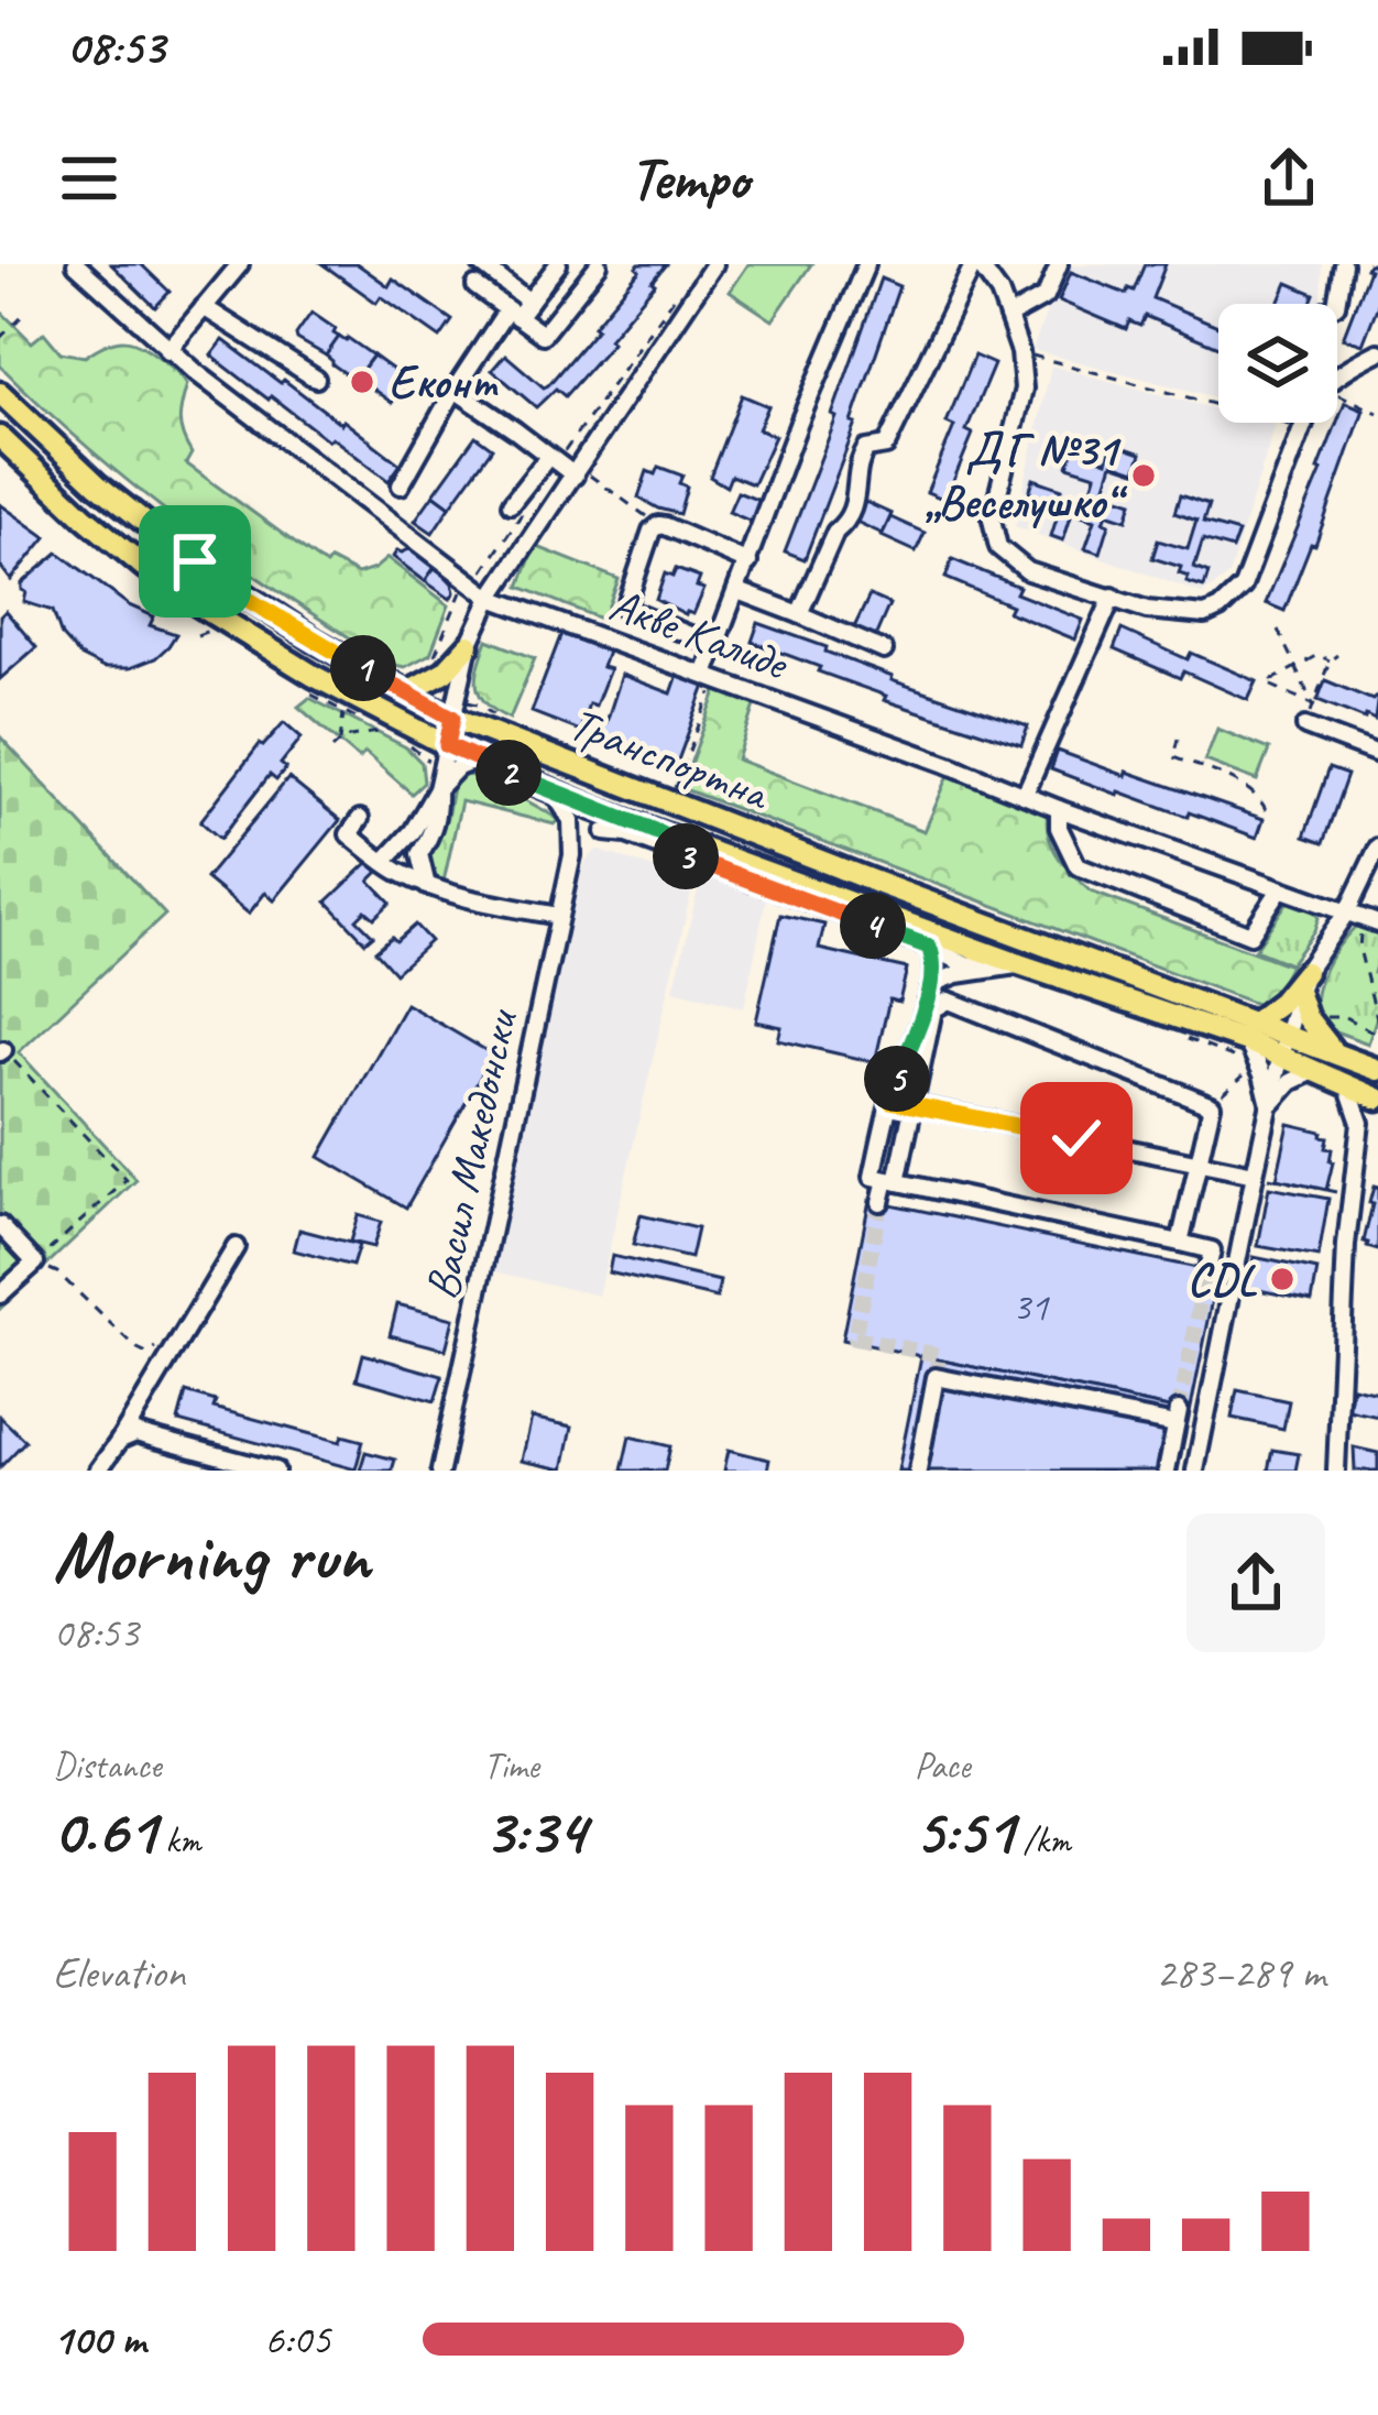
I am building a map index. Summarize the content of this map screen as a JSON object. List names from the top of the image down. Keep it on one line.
{"streets":{"main road":["Транспортна"],"street":["Акве Калиде","Васил Македонски"]},"crossings":[["Транспортна","Васил Македонски"]],"places":["Еконт","ДГ №31 „Веселушко“","CDL"],"house_numbers":["31"],"page":{"status":"08:53","header":"Tempo","pins":["1","2","3","4","5"],"heading":["Morning run","08:53"],"stats":[["Distance","0.61 km"],["Time","3:34"],["Pace","5:51 /km"]],"chart":["Elevation","283–289 m"],"list":[{"name":"100 m","note":"6:05"}]}}
